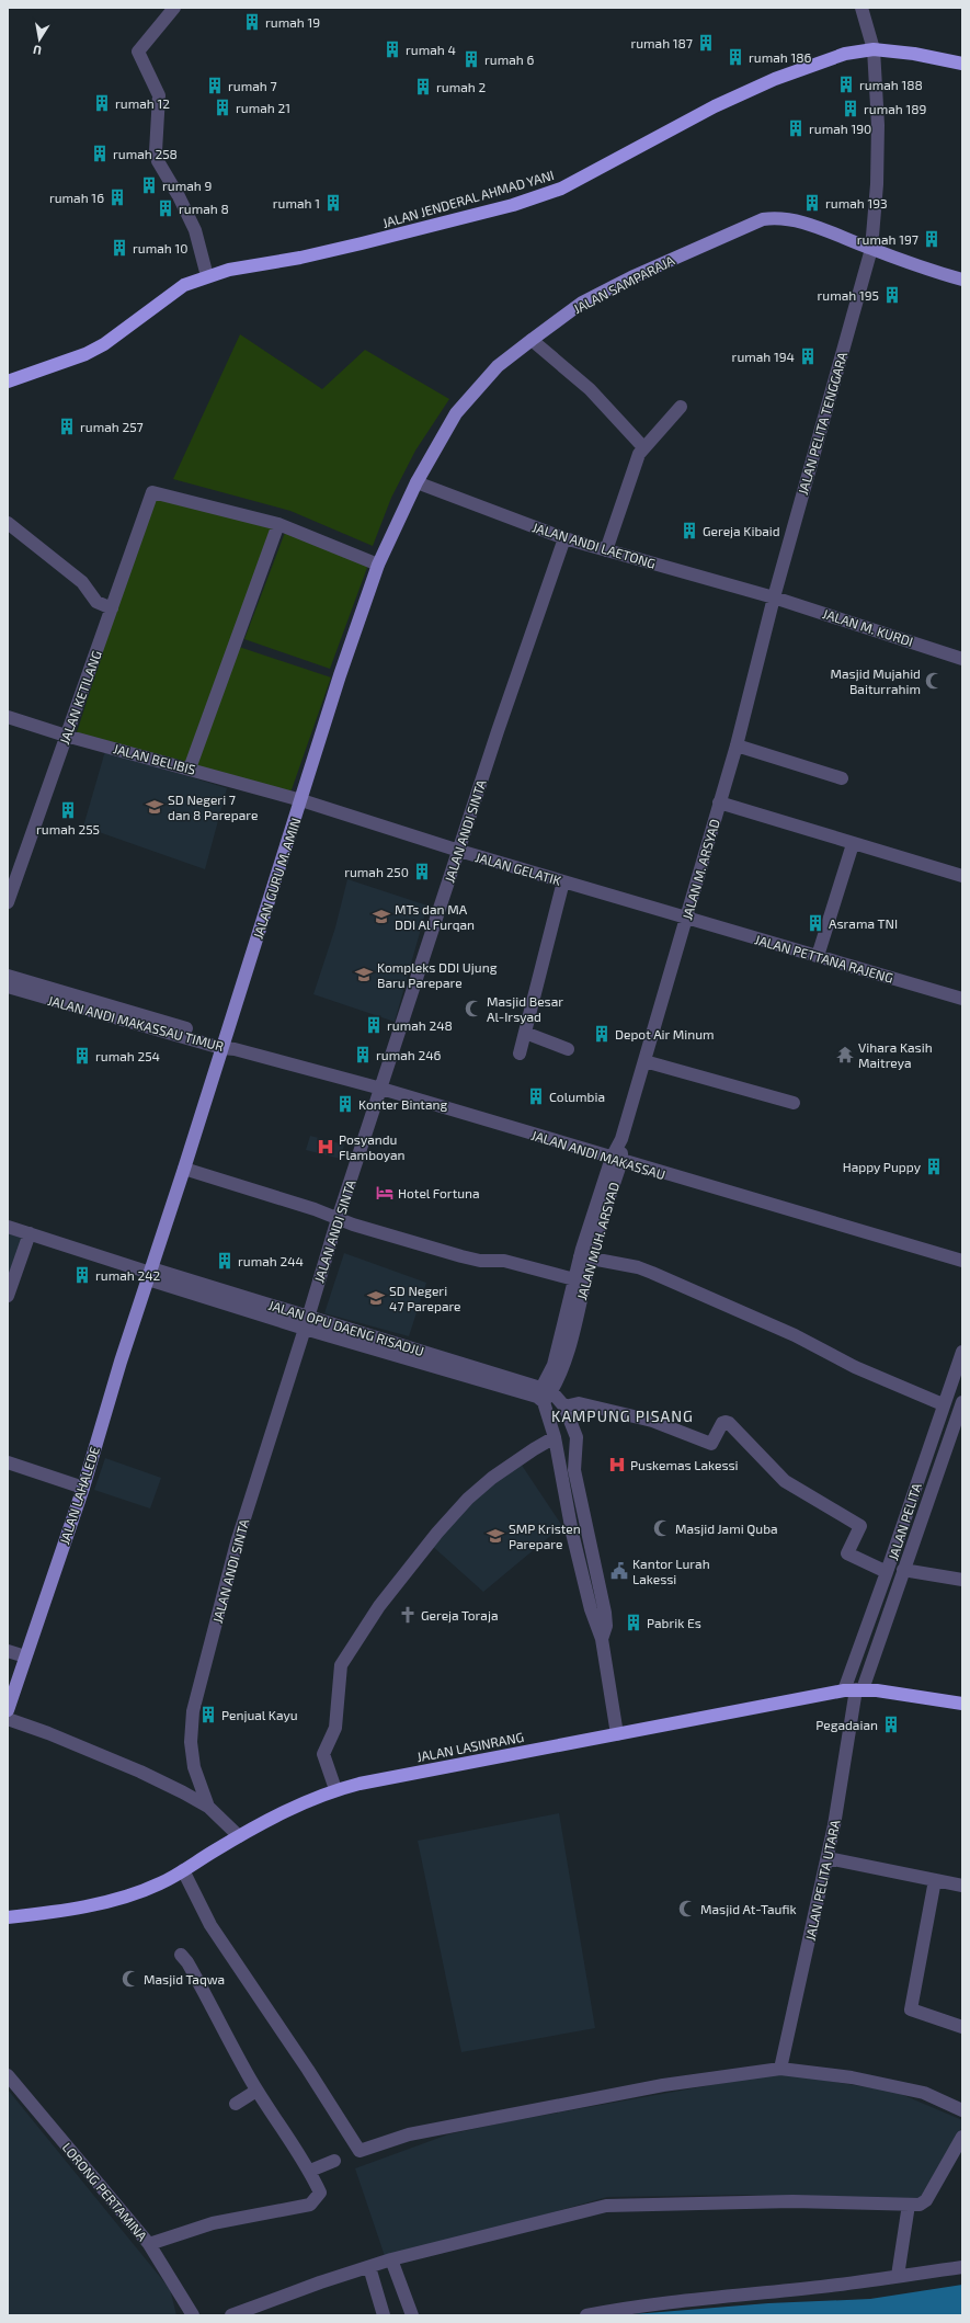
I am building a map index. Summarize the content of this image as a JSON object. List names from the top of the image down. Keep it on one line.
{"streets":{"highway":["JALAN JENDERAL AHMAD YANI","JALAN LASINRANG"],"main road":["JALAN SAMPARAJA","JALAN GURU M. AMIN","JALAN LAHALEDE"],"street":["JALAN PELITA TENGGARA","JALAN ANDI LAETONG","JALAN M. KURDI","JALAN KETILANG","JALAN BELIBIS","JALAN ANDI SINTA","JALAN GELATIK","JALAN M. ARSYAD","JALAN PETTANA RAJENG","JALAN ANDI MAKASSAU TIMUR","JALAN ANDI MAKASSAU","JALAN MUH. ARSYAD","JALAN OPU DAENG RISADJU","JALAN PELITA","JALAN PELITA UTARA","LORONG PERTAMINA"]},"crossings":[["JALAN JENDERAL AHMAD YANI","JALAN PELITA TENGGARA"],["JALAN SAMPARAJA","JALAN PELITA TENGGARA"],["JALAN SAMPARAJA","JALAN ANDI LAETONG"],["JALAN SAMPARAJA","JALAN GURU M. AMIN"],["JALAN PELITA TENGGARA","JALAN ANDI LAETONG"],["JALAN PELITA TENGGARA","JALAN M. KURDI"],["JALAN PELITA TENGGARA","JALAN M. ARSYAD"],["JALAN ANDI LAETONG","JALAN M. KURDI"],["JALAN ANDI LAETONG","JALAN ANDI SINTA"],["JALAN ANDI LAETONG","JALAN M. ARSYAD"],["JALAN ANDI LAETONG","JALAN GURU M. AMIN"],["JALAN M. KURDI","JALAN M. ARSYAD"],["JALAN KETILANG","JALAN BELIBIS"],["JALAN BELIBIS","JALAN GELATIK"],["JALAN BELIBIS","JALAN GURU M. AMIN"],["JALAN ANDI SINTA","JALAN GELATIK"],["JALAN ANDI SINTA","JALAN ANDI MAKASSAU"],["JALAN ANDI SINTA","JALAN OPU DAENG RISADJU"],["JALAN GELATIK","JALAN M. ARSYAD"],["JALAN GELATIK","JALAN GURU M. AMIN"],["JALAN GELATIK","JALAN PETTANA RAJENG"],["JALAN M. ARSYAD","JALAN PETTANA RAJENG"],["JALAN M. ARSYAD","JALAN MUH. ARSYAD"],["JALAN GURU M. AMIN","JALAN ANDI MAKASSAU TIMUR"],["JALAN GURU M. AMIN","JALAN ANDI MAKASSAU"],["JALAN GURU M. AMIN","JALAN OPU DAENG RISADJU"],["JALAN GURU M. AMIN","JALAN LAHALEDE"],["JALAN ANDI MAKASSAU TIMUR","JALAN ANDI MAKASSAU"],["JALAN ANDI MAKASSAU","JALAN MUH. ARSYAD"],["JALAN MUH. ARSYAD","JALAN OPU DAENG RISADJU"],["JALAN OPU DAENG RISADJU","JALAN LAHALEDE"],["JALAN PELITA","JALAN LASINRANG"],["JALAN PELITA","JALAN PELITA UTARA"],["JALAN LASINRANG","JALAN PELITA UTARA"]],"districts":["KAMPUNG PISANG"],"places":{"building":["rumah 19","rumah 187","rumah 4","rumah 186","rumah 6","rumah 188","rumah 7","rumah 2","rumah 12","rumah 21","rumah 189","rumah 190","rumah 258","rumah 9","rumah 16","rumah 1","rumah 193","rumah 8","rumah 197","rumah 10","rumah 195","rumah 194","rumah 257","Gereja Kibaid","rumah 255","rumah 250","Asrama TNI","rumah 248","Depot Air Minum","rumah 246","rumah 254","Columbia","Konter Bintang","Happy Puppy","rumah 244","rumah 242","Pabrik Es","Penjual Kayu","Pegadaian"],"mosque":["Masjid Mujahid Baiturrahim","Masjid Besar Al-Irsyad","Masjid Jami Quba","Masjid At-Taufik","Masjid Taqwa"],"school or university":["SD Negeri 7 dan 8 Parepare","MTs dan MA DDI Al Furqan","Kompleks DDI Ujung Baru Parepare","SD Negeri 47 Parepare","SMP Kristen Parepare"],"temple":["Vihara Kasih Maitreya"],"hospital":["Posyandu Flamboyan","Puskemas Lakessi"],"hotel":["Hotel Fortuna"],"public building":["Kantor Lurah Lakessi"],"church":["Gereja Toraja"]},"north":"bottom"}
